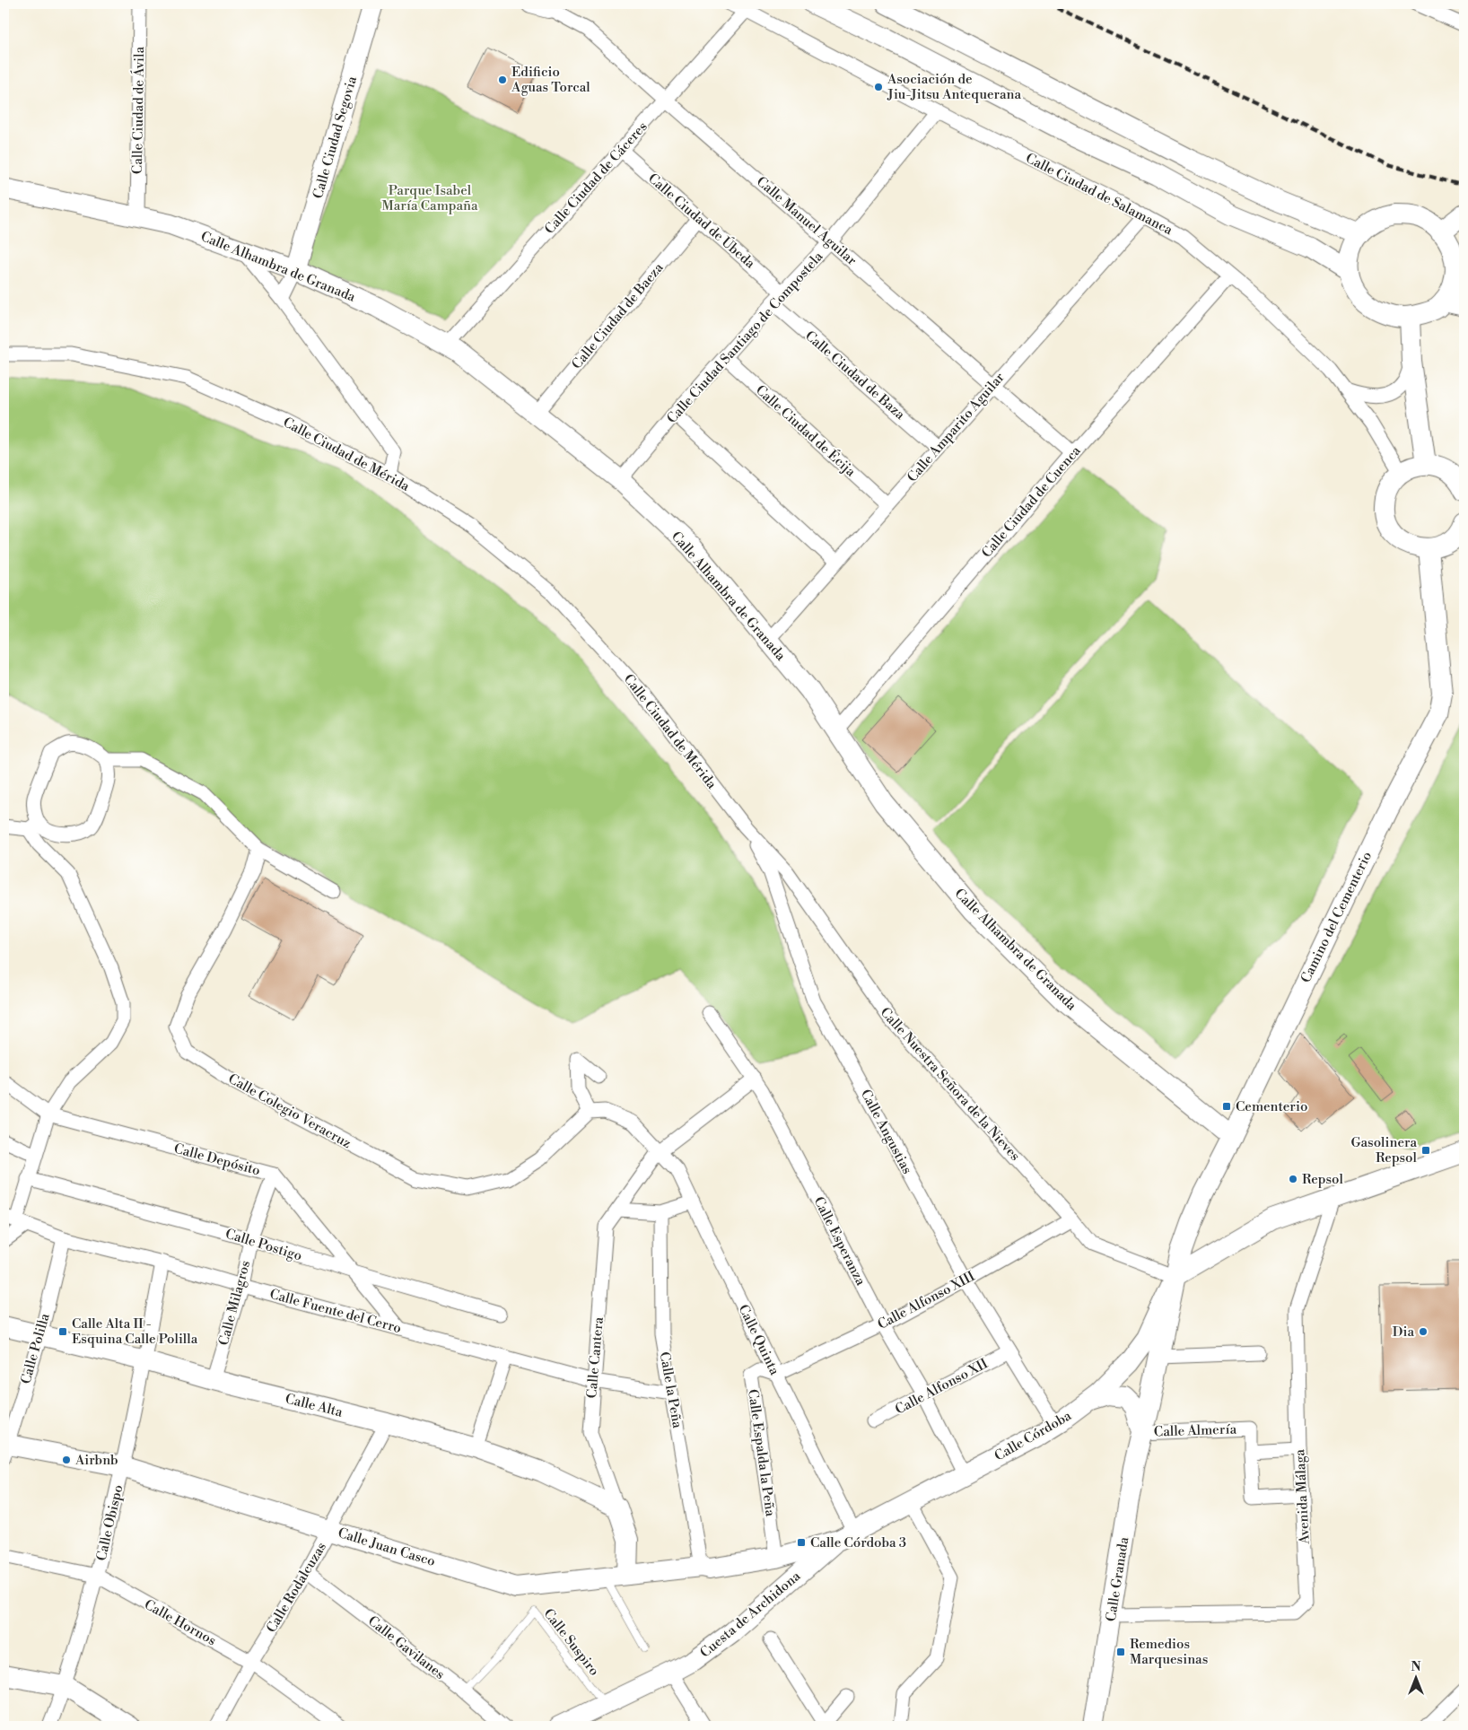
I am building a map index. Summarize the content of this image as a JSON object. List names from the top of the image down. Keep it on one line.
{"streets":{"street":["Calle Ciudad de Ávila","Calle Ciudad Segovia","Calle Ciudad de Cáceres","Calle Ciudad de Salamanca","Calle Ciudad de Úbeda","Calle Manuel Aguilar","Calle Alhambra de Granada","Calle Ciudad de Baeza","Calle Ciudad Santiago de Compostela","Calle Ciudad de Baza","Calle Amparito Aguilar","Calle Ciudad de Écija","Calle Ciudad de Mérida","Calle Ciudad de Cuenca","Camino del Cementerio","Calle Nuestra Señora de la Nieves","Calle Colegio Veracruz","Calle Angustias","Calle Depósito","Calle Esperanza","Calle Postigo","Calle Alfonso XIII","Calle Milagros","Calle Fuente del Cerro","Calle Quinta","Calle Polilla","Calle Cantera","Calle Alfonso XII","Calle la Peña","Calle Alta","Calle Almería","Calle Córdoba","Calle Espalda la Peña","Avenida Málaga","Calle Obispo","Calle Juan Casco","Calle Granada","Calle Rodalcuzas","Cuesta de Archidona","Calle Hornos","Calle Gavilanes"],"lane":["Calle Suspiro"]},"crossings":[["Calle Ciudad de Ávila","Calle Alhambra de Granada"],["Calle Ciudad Segovia","Calle Alhambra de Granada"],["Calle Ciudad de Cáceres","Calle Ciudad de Salamanca"],["Calle Ciudad de Cáceres","Calle Ciudad de Úbeda"],["Calle Ciudad de Cáceres","Calle Manuel Aguilar"],["Calle Ciudad de Cáceres","Calle Alhambra de Granada"],["Calle Ciudad de Salamanca","Calle Ciudad Santiago de Compostela"],["Calle Ciudad de Salamanca","Calle Amparito Aguilar"],["Calle Ciudad de Salamanca","Calle Ciudad de Cuenca"],["Calle Ciudad de Úbeda","Calle Ciudad de Baeza"],["Calle Ciudad de Úbeda","Calle Ciudad Santiago de Compostela"],["Calle Manuel Aguilar","Calle Ciudad Santiago de Compostela"],["Calle Manuel Aguilar","Calle Amparito Aguilar"],["Calle Manuel Aguilar","Calle Ciudad de Cuenca"],["Calle Alhambra de Granada","Calle Ciudad de Baeza"],["Calle Alhambra de Granada","Calle Ciudad Santiago de Compostela"],["Calle Alhambra de Granada","Calle Amparito Aguilar"],["Calle Alhambra de Granada","Calle Ciudad de Cuenca"],["Calle Alhambra de Granada","Camino del Cementerio"],["Calle Ciudad Santiago de Compostela","Calle Ciudad de Baza"],["Calle Ciudad Santiago de Compostela","Calle Ciudad de Écija"],["Calle Ciudad de Baza","Calle Amparito Aguilar"],["Calle Amparito Aguilar","Calle Ciudad de Écija"],["Calle Ciudad de Mérida","Calle Nuestra Señora de la Nieves"],["Calle Ciudad de Mérida","Calle Angustias"],["Camino del Cementerio","Calle Nuestra Señora de la Nieves"],["Camino del Cementerio","Calle Córdoba"],["Camino del Cementerio","Calle Granada"],["Calle Nuestra Señora de la Nieves","Calle Angustias"],["Calle Nuestra Señora de la Nieves","Calle Alfonso XIII"],["Calle Nuestra Señora de la Nieves","Calle Córdoba"],["Calle Nuestra Señora de la Nieves","Calle Granada"],["Calle Angustias","Calle Alfonso XIII"],["Calle Angustias","Calle Alfonso XII"],["Calle Angustias","Calle Córdoba"],["Calle Depósito","Calle Postigo"],["Calle Depósito","Calle Milagros"],["Calle Depósito","Calle Fuente del Cerro"],["Calle Esperanza","Calle Alfonso XIII"],["Calle Esperanza","Calle Cantera"],["Calle Esperanza","Calle Alfonso XII"],["Calle Esperanza","Calle Córdoba"],["Calle Postigo","Calle Milagros"],["Calle Alfonso XIII","Calle Quinta"],["Calle Alfonso XIII","Calle Espalda la Peña"],["Calle Milagros","Calle Fuente del Cerro"],["Calle Milagros","Calle Alta"],["Calle Fuente del Cerro","Calle Polilla"],["Calle Fuente del Cerro","Calle Cantera"],["Calle Fuente del Cerro","Calle la Peña"],["Calle Fuente del Cerro","Calle Obispo"],["Calle Quinta","Calle Cantera"],["Calle Quinta","Calle Córdoba"],["Calle Quinta","Calle Espalda la Peña"],["Calle Quinta","Calle Juan Casco"],["Calle Quinta","Cuesta de Archidona"],["Calle Polilla","Calle Alta"],["Calle Polilla","Calle Juan Casco"],["Calle Cantera","Calle Alta"],["Calle Cantera","Calle Juan Casco"],["Calle la Peña","Calle Juan Casco"],["Calle Alta","Calle Obispo"],["Calle Alta","Calle Rodalcuzas"],["Calle Almería","Calle Granada"],["Calle Córdoba","Calle Juan Casco"],["Calle Córdoba","Calle Granada"],["Calle Córdoba","Cuesta de Archidona"],["Calle Espalda la Peña","Calle Juan Casco"],["Avenida Málaga","Calle Granada"],["Calle Obispo","Calle Juan Casco"],["Calle Obispo","Calle Hornos"],["Calle Juan Casco","Calle Rodalcuzas"],["Calle Juan Casco","Cuesta de Archidona"],["Calle Rodalcuzas","Calle Hornos"],["Calle Rodalcuzas","Calle Gavilanes"],["Cuesta de Archidona","Calle Suspiro"],["Calle Suspiro","Calle Gavilanes"]],"parks":["Parque Isabel María Campaña"],"places":{"other":["Edificio Aguas Torcal","Asociación de Jiu-Jitsu Antequerana","Repsol","Dia","Airbnb"],"transit":["Cementerio","Gasolinera Repsol","Calle Alta II - Esquina Calle Polilla","Calle Córdoba 3","Remedios Marquesinas"]},"north":"top"}
